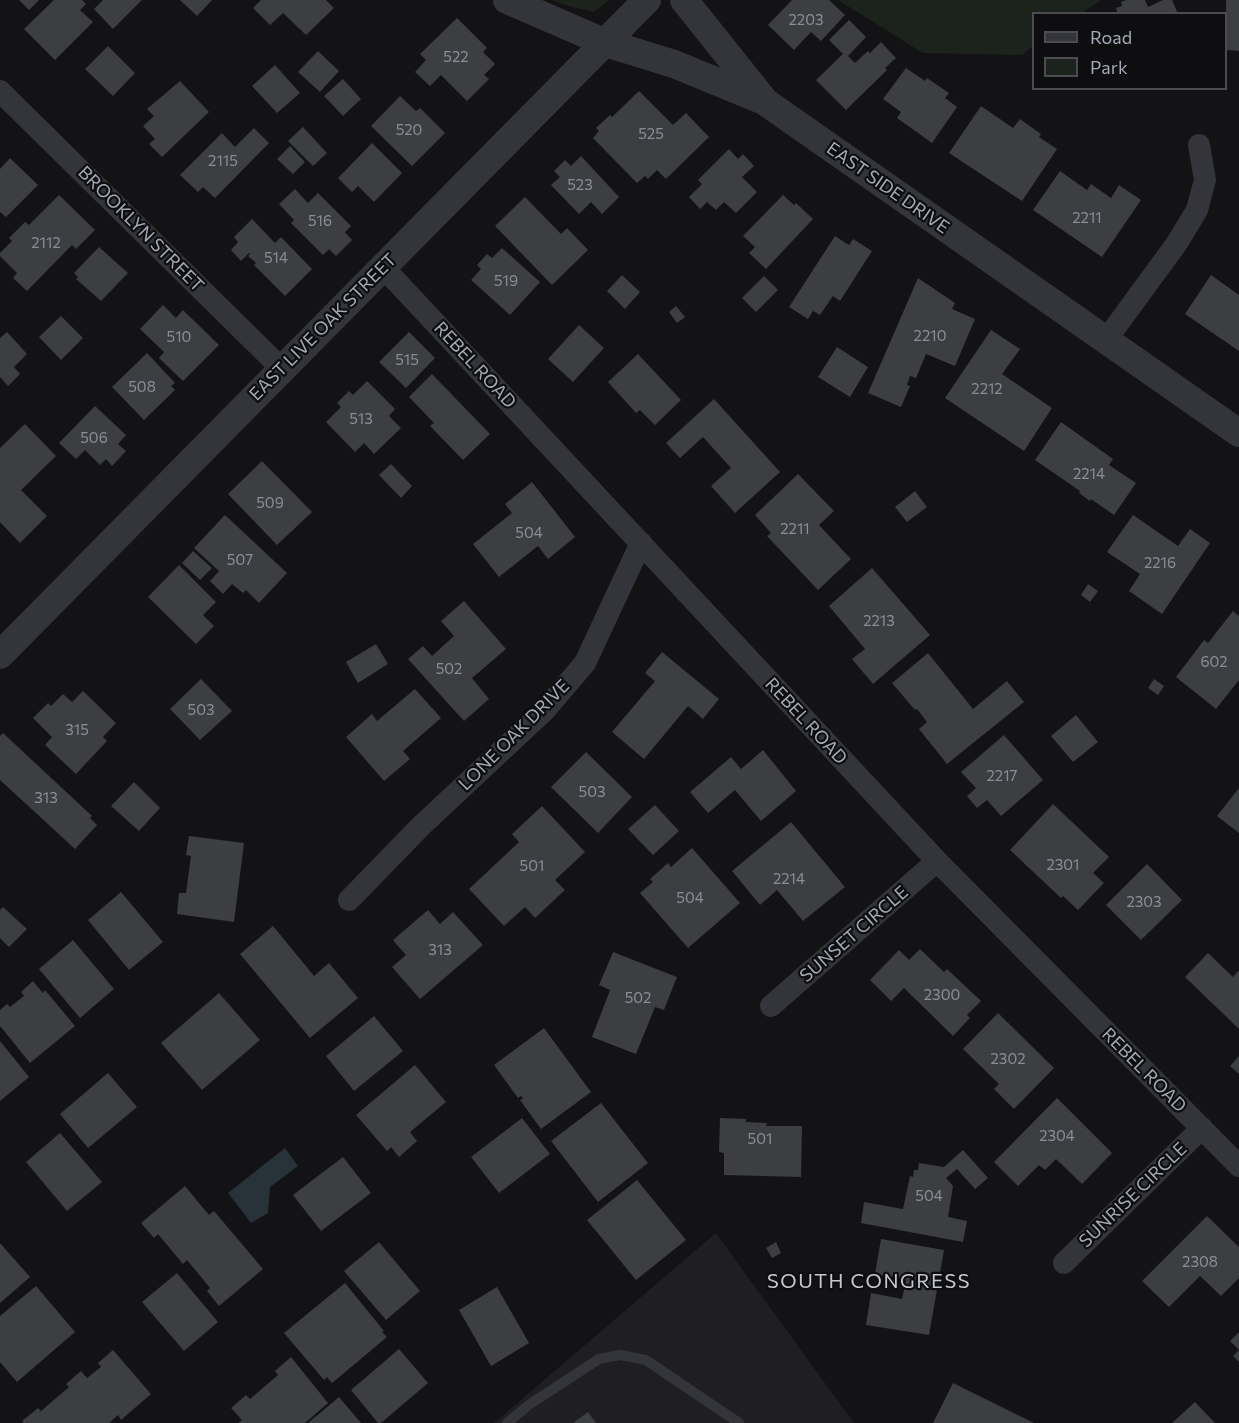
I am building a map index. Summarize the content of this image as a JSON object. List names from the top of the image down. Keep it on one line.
{"streets":{"street":["EAST SIDE DRIVE","BROOKLYN STREET","EAST LIVE OAK STREET","REBEL ROAD","LONE OAK DRIVE","SUNSET CIRCLE","SUNRISE CIRCLE"]},"crossings":[["EAST SIDE DRIVE","EAST LIVE OAK STREET"],["BROOKLYN STREET","EAST LIVE OAK STREET"],["EAST LIVE OAK STREET","REBEL ROAD"],["REBEL ROAD","LONE OAK DRIVE"],["REBEL ROAD","SUNSET CIRCLE"],["REBEL ROAD","SUNRISE CIRCLE"]],"districts":["SOUTH CONGRESS"],"house_numbers":["2203","522","520","525","2115","523","2211","516","2112","514","519","2210","510","515","508","2212","513","506","2214","509","2211","504","507","2216","2213","602","502","503","315","2217","503","313","2301","501","2214","504","2303","313","2300","502","2302","2304","501","504","2308"],"legend":["Road","Park"]}
